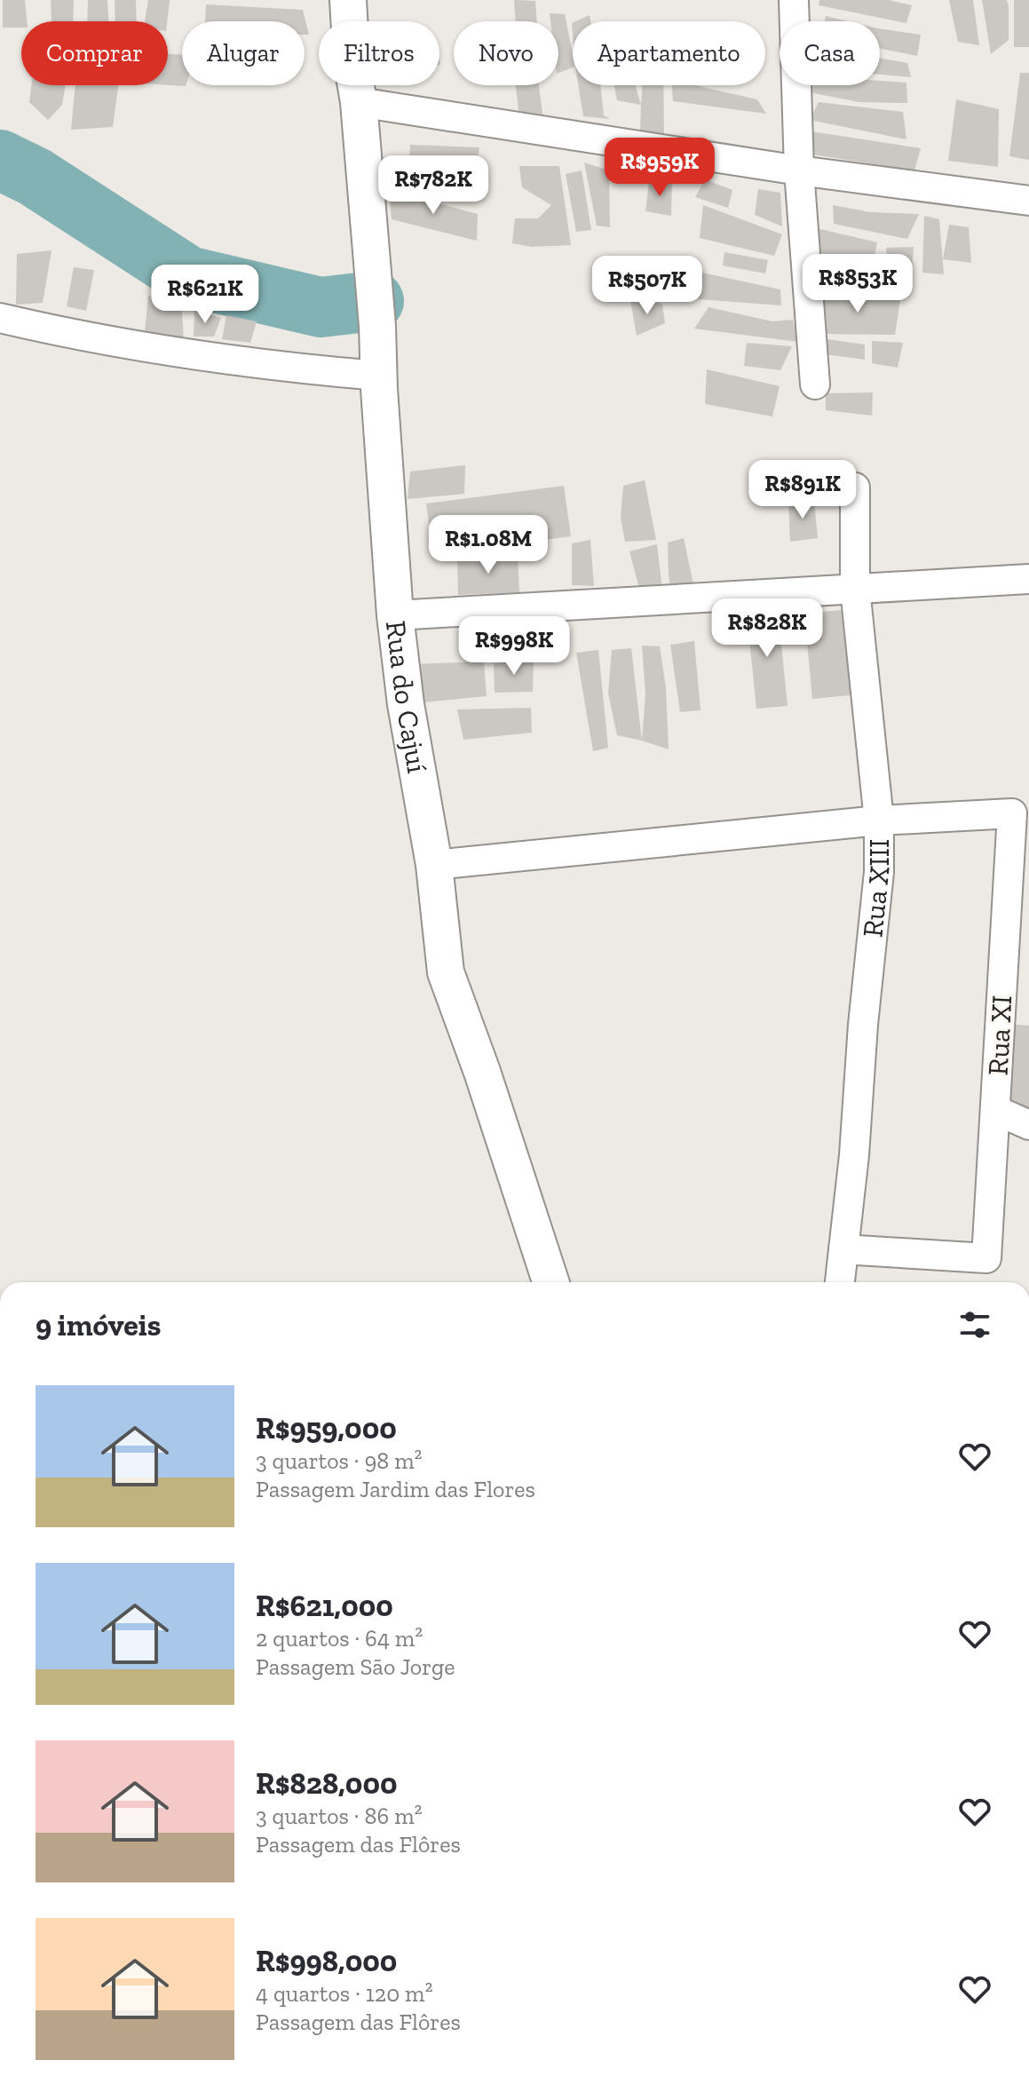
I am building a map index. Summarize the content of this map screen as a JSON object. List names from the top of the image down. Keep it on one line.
{"streets":{"street":["Rua do Cajuí","Rua XIII","Rua XI"]},"crossings":[["Rua XIII","Rua XI"]],"page":{"chip":["Comprar","Alugar","Filtros","Novo","Apartamento","Casa"],"price":["R$959K","R$782K","R$853K","R$507K","R$621K","R$891K","R$1.08M","R$828K","R$998K"],"heading":"9 imóveis","list":[{"name":"R$959,000","note":"3 quartos · 98 m² · Passagem Jardim das Flores"},{"name":"R$621,000","note":"2 quartos · 64 m² · Passagem São Jorge"},{"name":"R$828,000","note":"3 quartos · 86 m² · Passagem das Flôres"},{"name":"R$998,000","note":"4 quartos · 120 m² · Passagem das Flôres"}]}}
